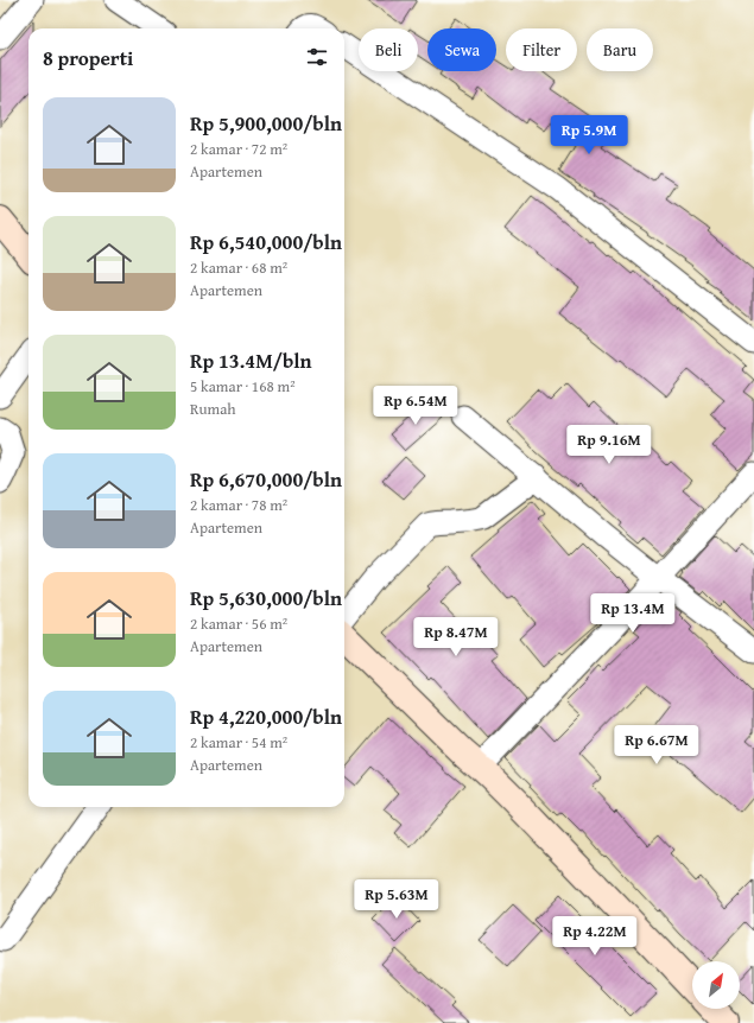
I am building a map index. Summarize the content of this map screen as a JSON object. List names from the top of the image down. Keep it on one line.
{"north":"top right","page":{"chip":["Beli","Sewa","Filter","Baru"],"heading":"8 properti","list":[{"name":"Rp 5,900,000/bln","note":"2 kamar · 72 m² · Apartemen"},{"name":"Rp 6,540,000/bln","note":"2 kamar · 68 m² · Apartemen"},{"name":"Rp 13.4M/bln","note":"5 kamar · 168 m² · Rumah"},{"name":"Rp 6,670,000/bln","note":"2 kamar · 78 m² · Apartemen"},{"name":"Rp 5,630,000/bln","note":"2 kamar · 56 m² · Apartemen"},{"name":"Rp 4,220,000/bln","note":"2 kamar · 54 m² · Apartemen"}],"price":["Rp 5.9M","Rp 6.54M","Rp 9.16M","Rp 13.4M","Rp 8.47M","Rp 6.67M","Rp 5.63M","Rp 4.22M"]}}
